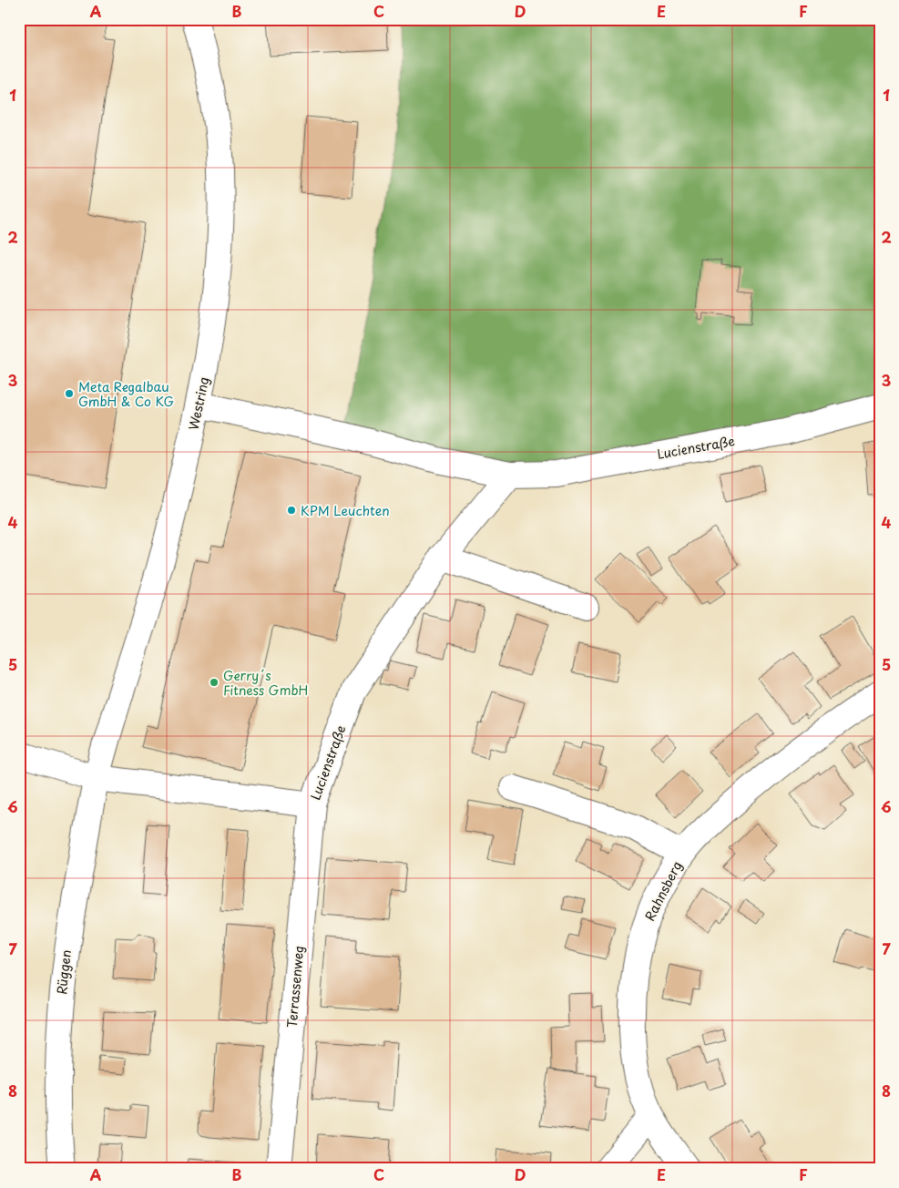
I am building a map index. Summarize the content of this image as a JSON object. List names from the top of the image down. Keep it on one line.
{"streets":{"street":["Westring","Lucienstraße","Rahnsberg","Rüggen","Terrassenweg"]},"crossings":[["Westring","Lucienstraße"],["Westring","Rüggen"],["Lucienstraße","Rüggen"],["Lucienstraße","Terrassenweg"]],"places":["Meta Regalbau GmbH & Co KG","KPM Leuchten","Gerry´s Fitness GmbH"],"grid":{"columns":["A","B","C","D","E","F"],"rows":["1","2","3","4","5","6","7","8"]}}
